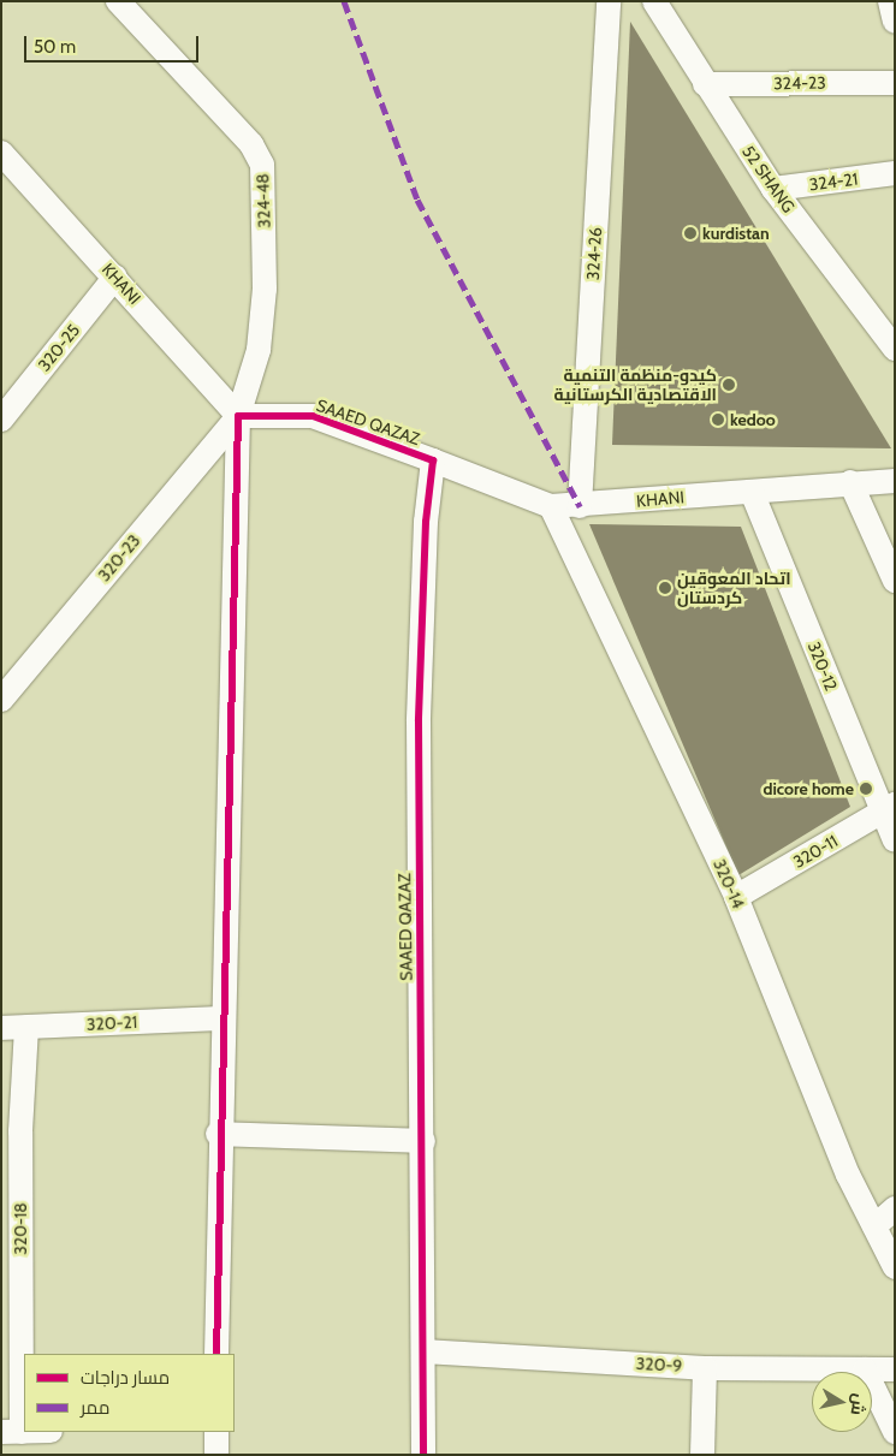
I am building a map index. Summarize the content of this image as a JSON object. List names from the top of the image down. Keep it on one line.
{"streets":{"street":["324-23","52 SHANG","324-21","324-48","324-26","KHANI","320-25","SAAED QAZAZ","320-23","320-12","320-11","320-14","320-21","320-18","320-9"]},"crossings":[["324-23","52 SHANG"],["52 SHANG","324-21"],["324-48","KHANI"],["324-48","SAAED QAZAZ"],["324-48","320-23"],["324-26","KHANI"],["KHANI","320-25"],["KHANI","SAAED QAZAZ"],["KHANI","320-23"],["KHANI","320-12"],["KHANI","320-14"],["SAAED QAZAZ","320-23"],["SAAED QAZAZ","320-9"],["320-12","320-11"],["320-11","320-14"],["320-21","320-18"]],"places":["kurdistan","کیدو-منظمة التنمية الاقتصادية الكرستانية","kedoo","اتحاد المعوقین کردستان","dicore home"],"legend":["مسار دراجات","ممر"],"scale_bar":"50 m","north":"right"}
